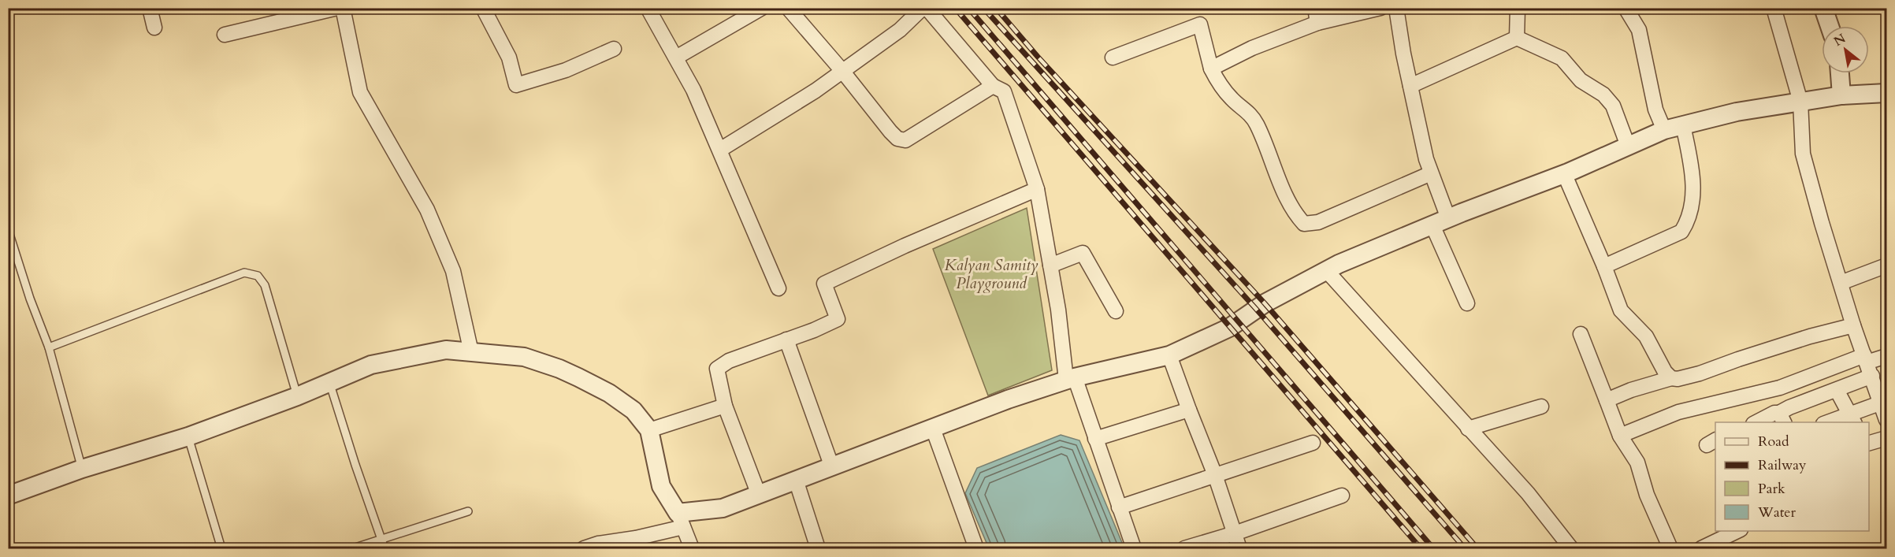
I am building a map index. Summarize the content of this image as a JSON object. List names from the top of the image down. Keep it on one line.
{"parks":["Kalyan Samity Playground"],"legend":["Road","Railway","Park","Water"],"north":"top left"}
